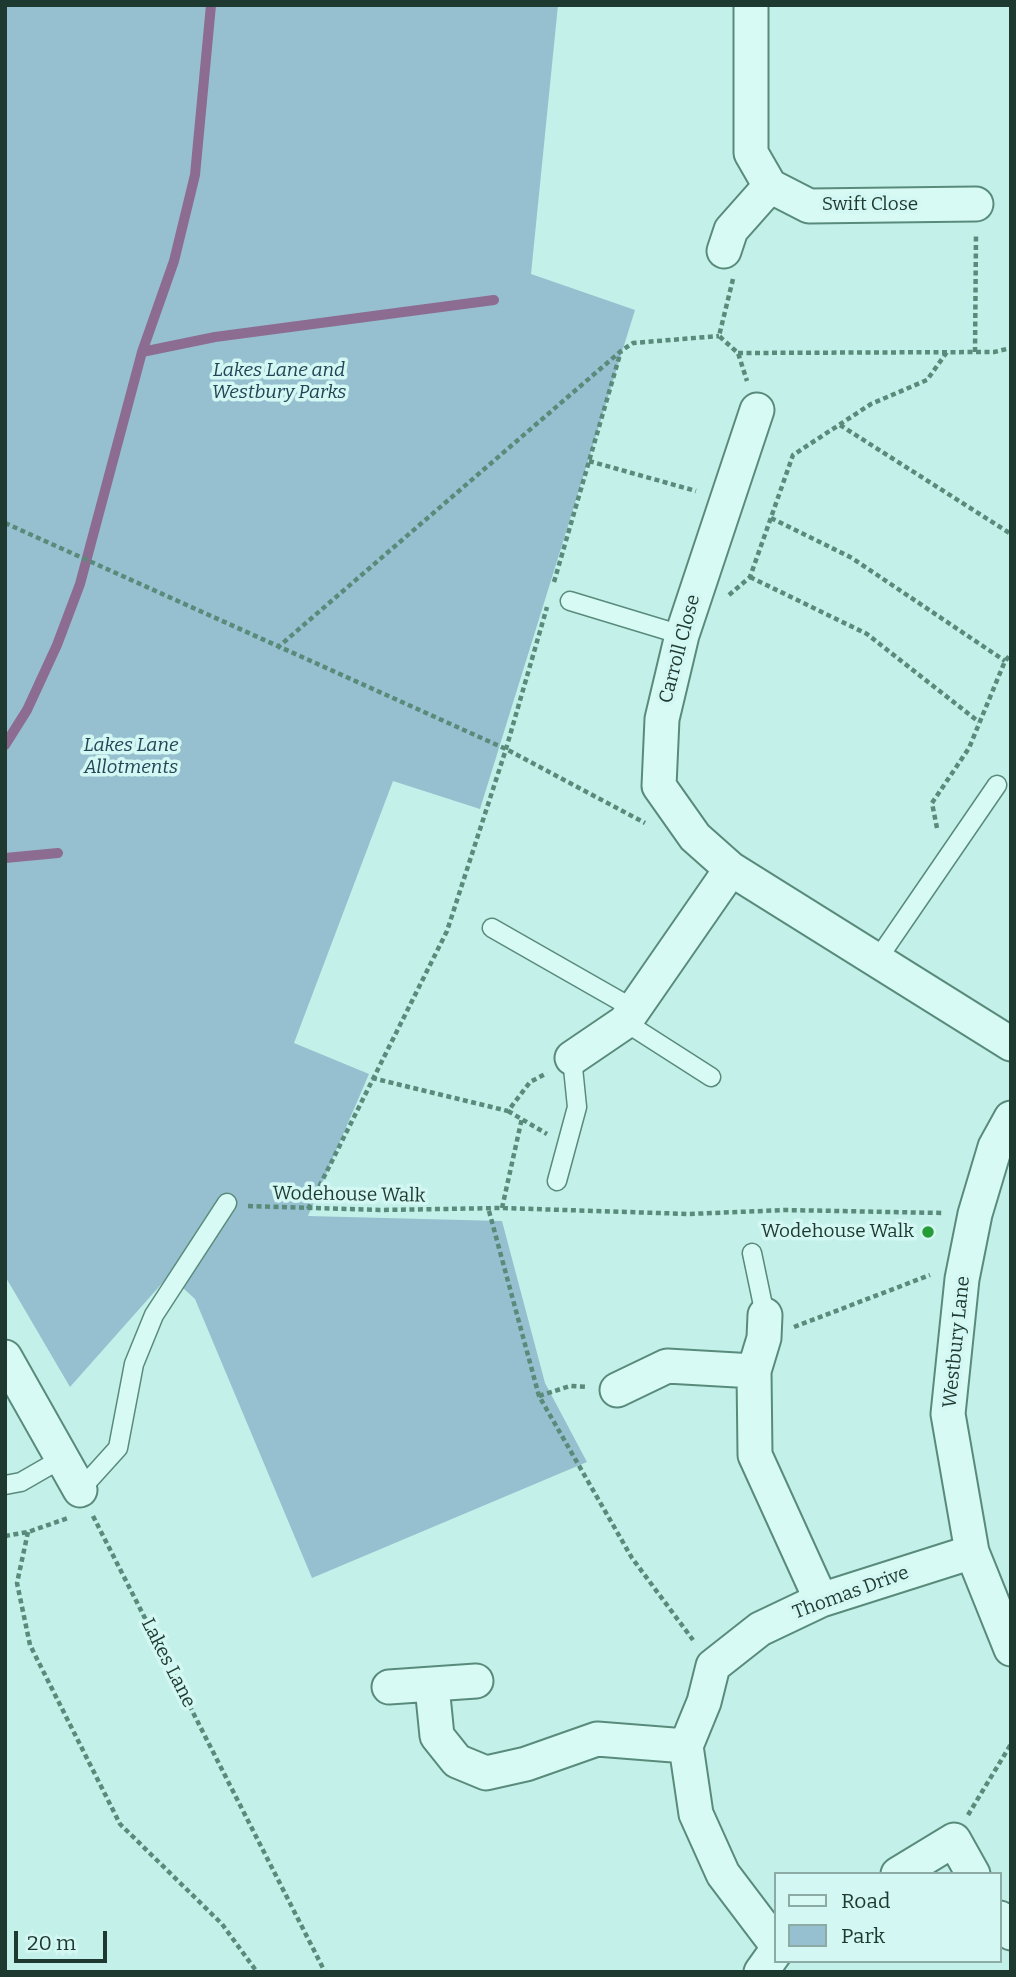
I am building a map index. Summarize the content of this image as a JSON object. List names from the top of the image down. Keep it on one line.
{"streets":{"street":["Swift Close","Carroll Close","Westbury Lane","Thomas Drive"],"path":["Wodehouse Walk","Lakes Lane"]},"crossings":[["Wodehouse Walk","Westbury Lane"],["Westbury Lane","Thomas Drive"]],"parks":["Lakes Lane and Westbury Parks","Lakes Lane Allotments"],"places":["Wodehouse Walk"],"legend":["Road","Park"],"scale_bar":"20 m"}
